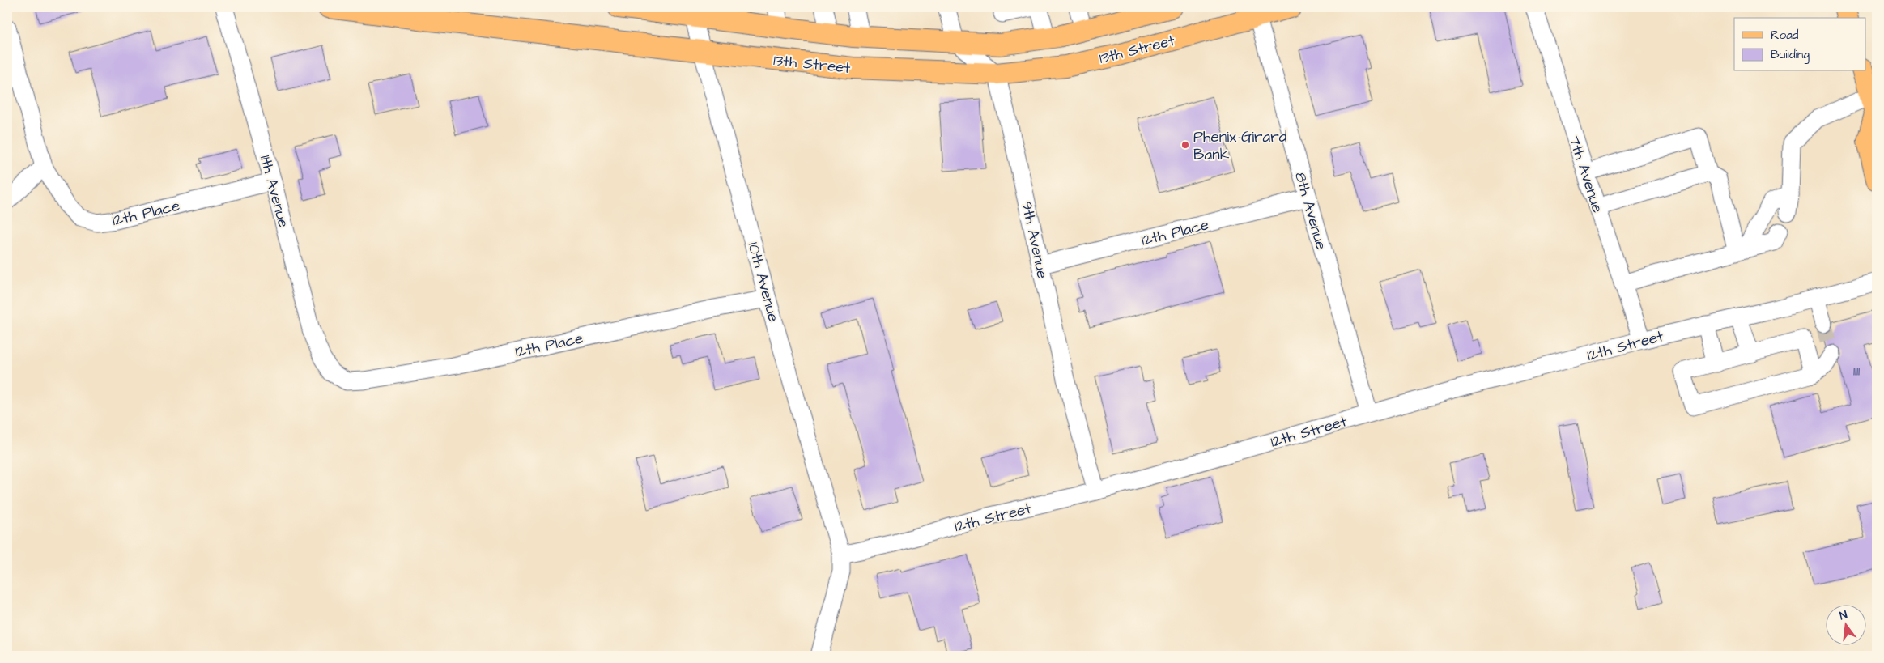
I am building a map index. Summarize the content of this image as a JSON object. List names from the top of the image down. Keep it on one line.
{"streets":{"main road":["13th Street"],"street":["7th Avenue","11th Avenue","8th Avenue","12th Place","9th Avenue","10th Avenue","12th Street"]},"crossings":[["13th Street","8th Avenue"],["13th Street","9th Avenue"],["13th Street","10th Avenue"],["7th Avenue","12th Street"],["11th Avenue","12th Place"],["8th Avenue","12th Place"],["8th Avenue","12th Street"],["12th Place","9th Avenue"],["12th Place","10th Avenue"],["9th Avenue","12th Street"],["10th Avenue","12th Street"]],"places":["Phenix-Girard Bank"],"house_numbers":["1111"],"legend":["Road","Building"],"north":"top"}
